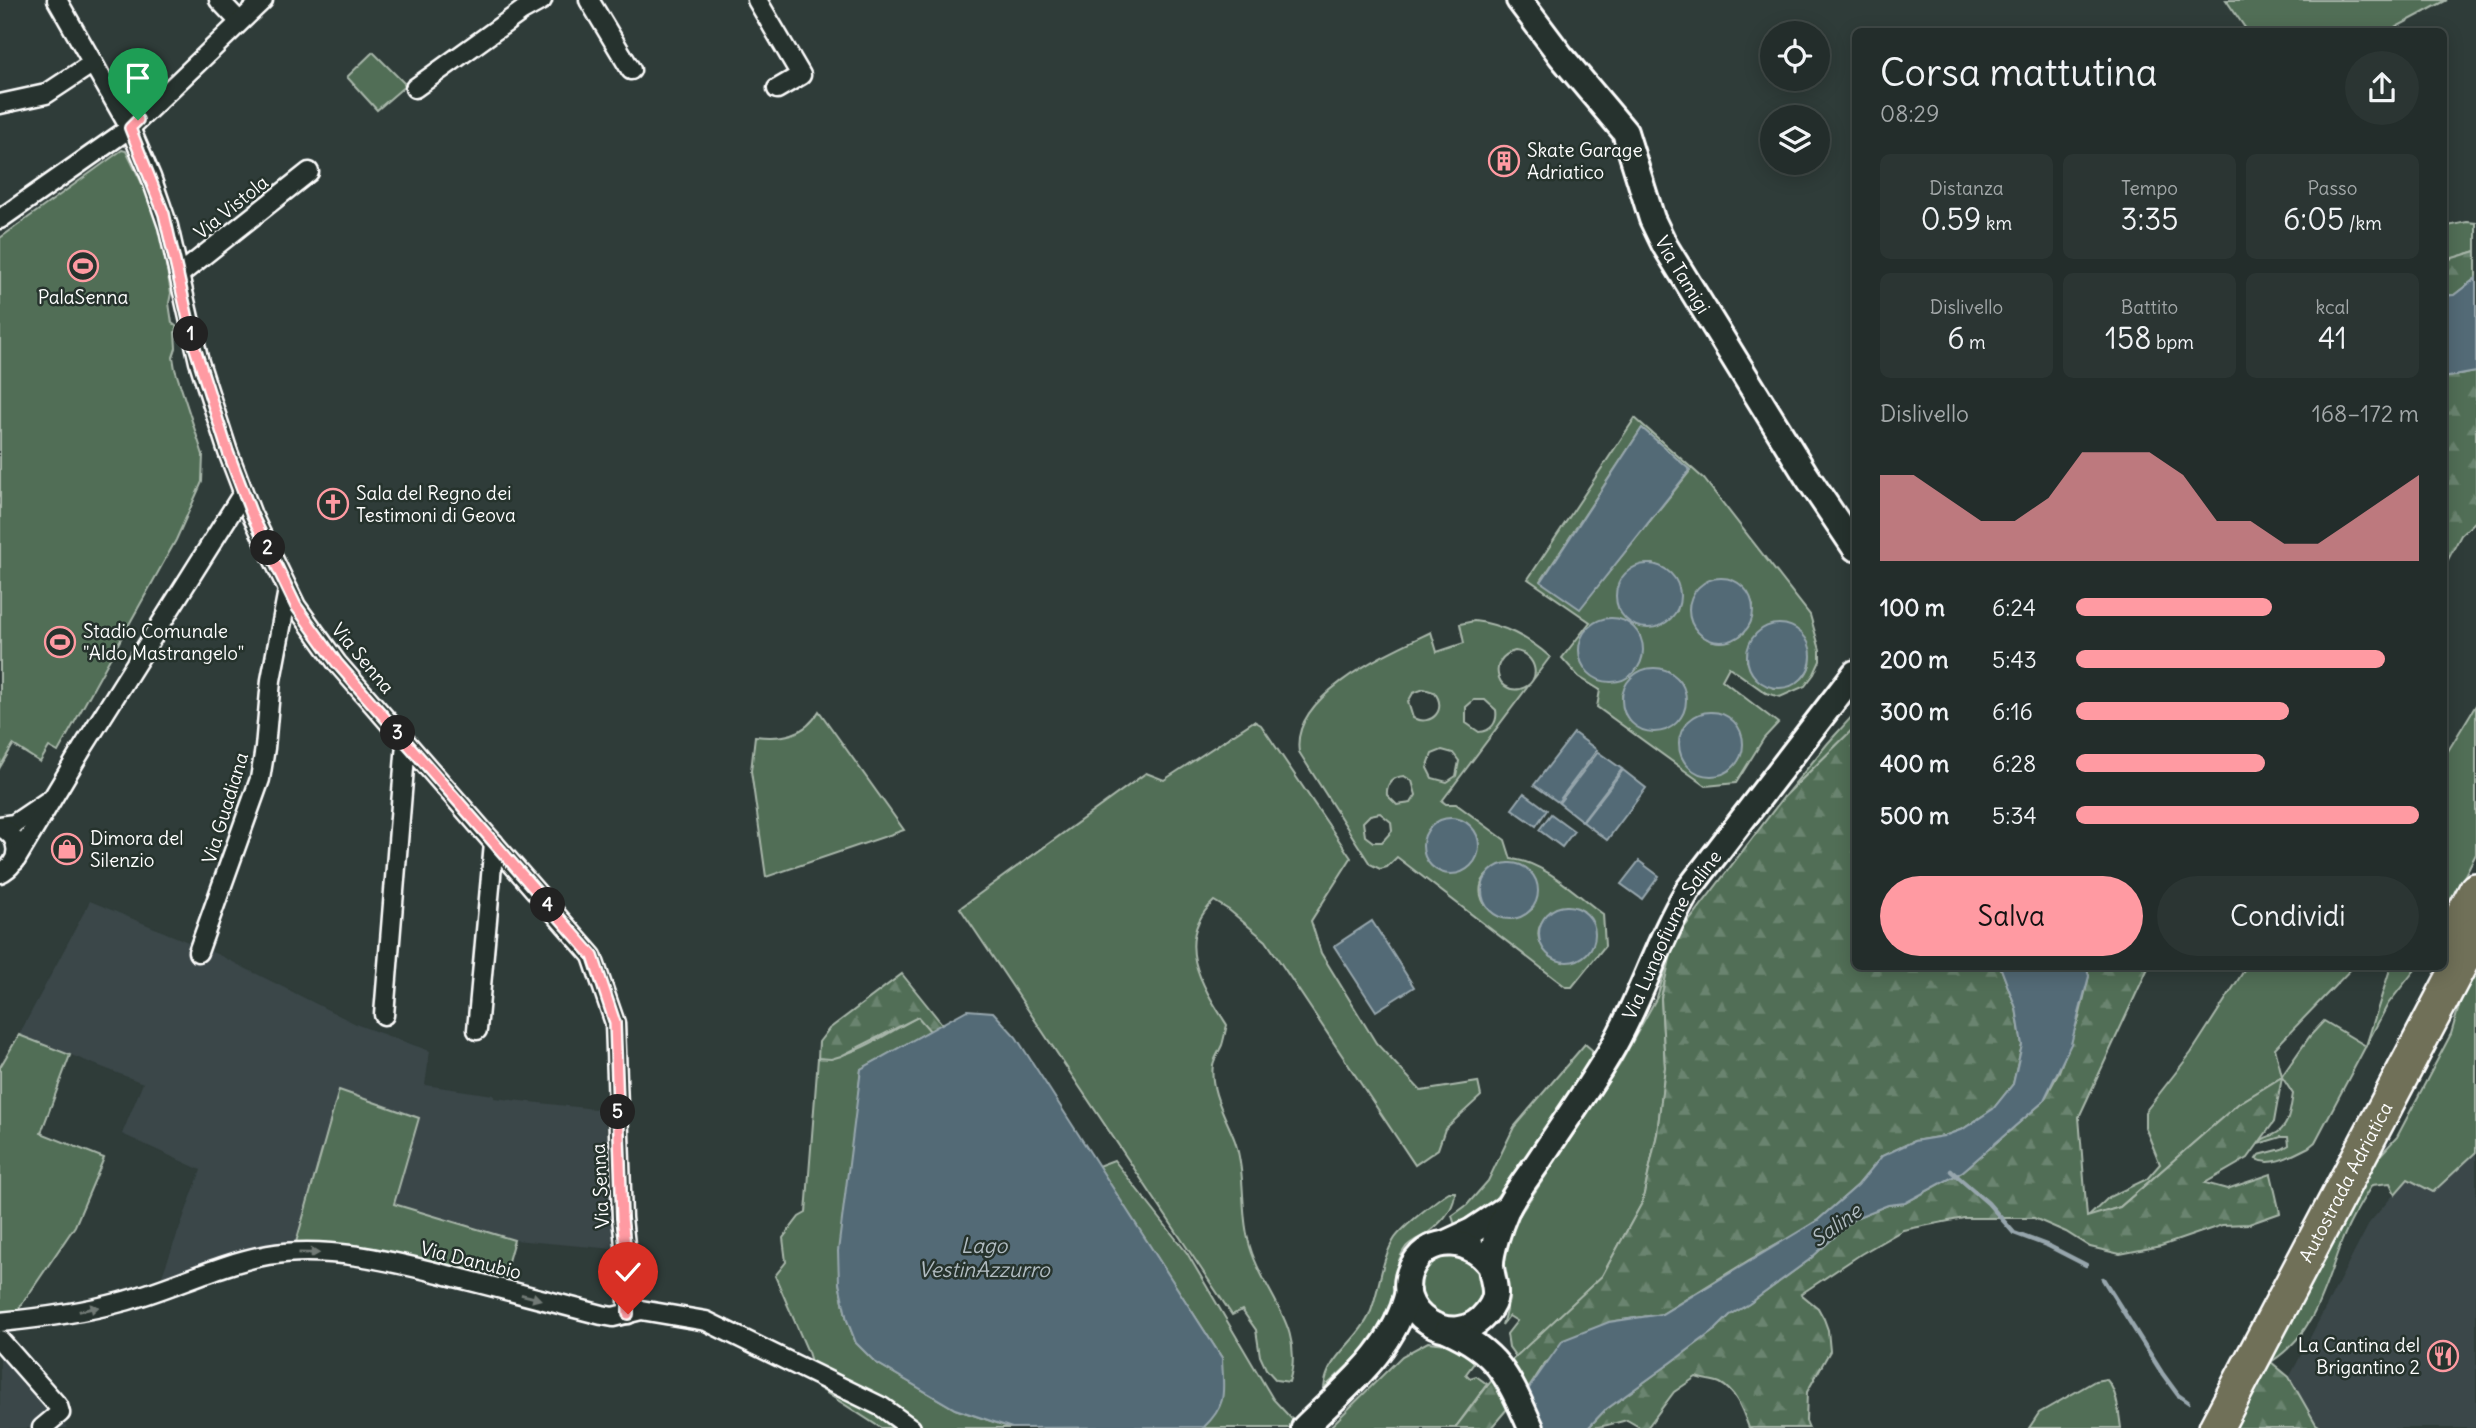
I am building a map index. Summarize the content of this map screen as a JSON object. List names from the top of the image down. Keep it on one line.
{"streets":{"highway":["Autostrada Adriatica"],"street":["Via Vistola","Via Tamigi","Via Senna","Via Guadiana","Via Lungofiume Saline","Via Danubio"]},"crossings":[["Via Vistola","Via Senna"],["Via Senna","Via Guadiana"],["Via Senna","Via Danubio"]],"one_way":["Via Danubio"],"water":["Saline","Lago VestinAzzurro"],"places":{"building":["Skate Garage Adriatico"],"sports":["PalaSenna","Stadio Comunale \"Aldo Mastrangelo\""],"church":["Sala del Regno dei Testimoni di Geova"],"shop":["Dimora del Silenzio"],"restaurant":["La Cantina del Brigantino 2"]},"page":{"heading":["Corsa mattutina","08:29"],"stats":[["Distanza","0.59 km"],["Tempo","3:35"],["Passo","6:05 /km"],["Dislivello","6 m"],["Battito","158 bpm"],["kcal","41"]],"pins":["1","2","3","4","5"],"chart":["Dislivello","168–172 m"],"list":[{"name":"100 m","note":"6:24"},{"name":"200 m","note":"5:43"},{"name":"300 m","note":"6:16"},{"name":"400 m","note":"6:28"},{"name":"500 m","note":"5:34"}],"buttons":["Salva","Condividi"]}}
